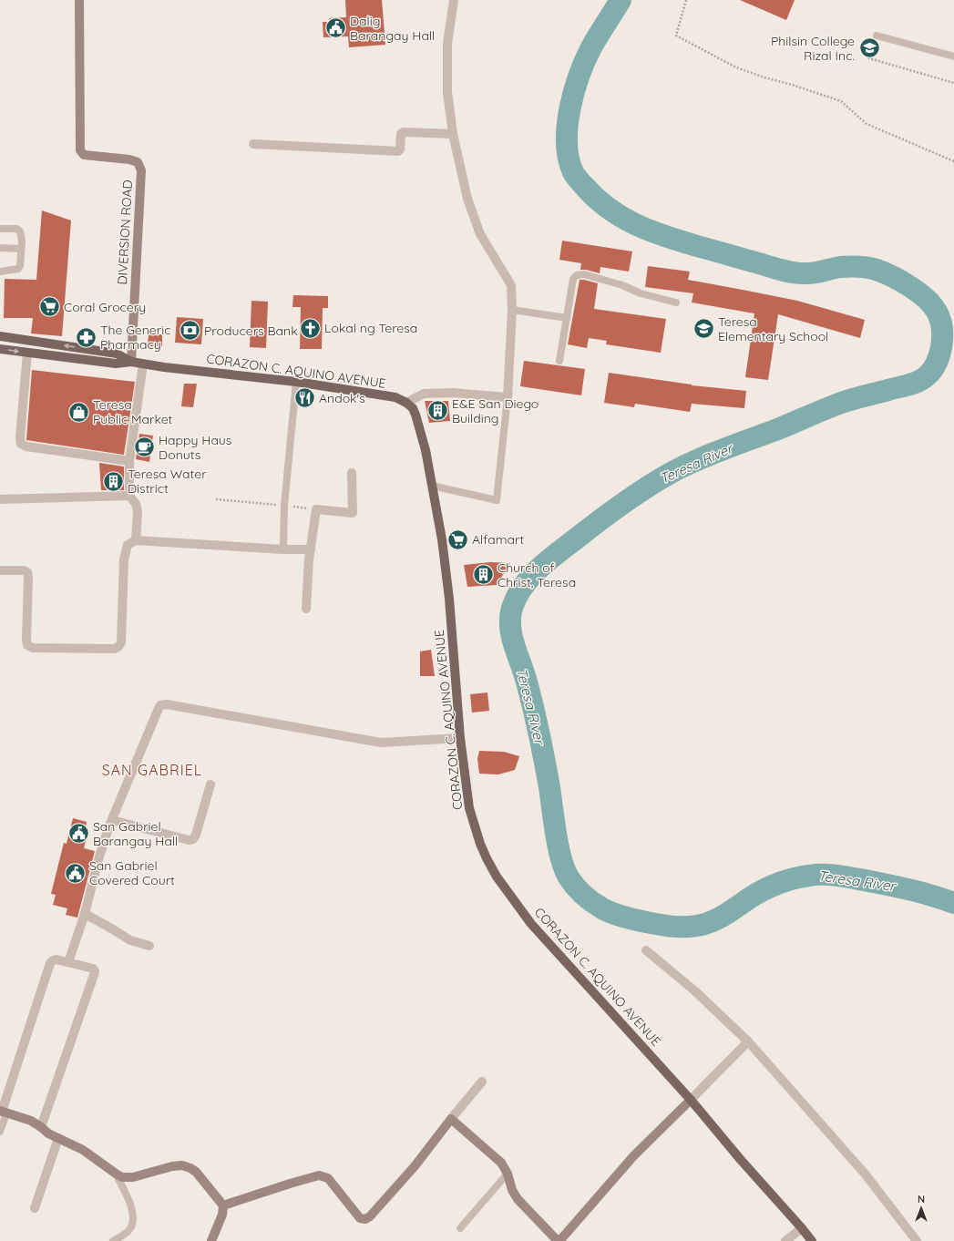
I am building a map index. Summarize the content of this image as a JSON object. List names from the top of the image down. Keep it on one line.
{"streets":{"main road":["CORAZON C. AQUINO AVENUE"],"street":["DIVERSION ROAD"]},"crossings":[["DIVERSION ROAD","CORAZON C. AQUINO AVENUE"]],"districts":["SAN GABRIEL"],"water":["Teresa River"],"places":{"public building":["Dalig Barangay Hall","San Gabriel Barangay Hall","San Gabriel Covered Court"],"school or university":["Philsin College Rizal Inc.","Teresa Elementary School"],"supermarket":["Coral Grocery","Alfamart"],"church":["Lokal ng Teresa"],"bank":["Producers Bank"],"pharmacy":["The Generic Pharmacy"],"restaurant":["Andok's"],"building":["E&E San Diego Building","Teresa Water District","Church of Christ, Teresa"],"shop":["Teresa Public Market"],"cafe":["Happy Haus Donuts"]},"north":"top"}
